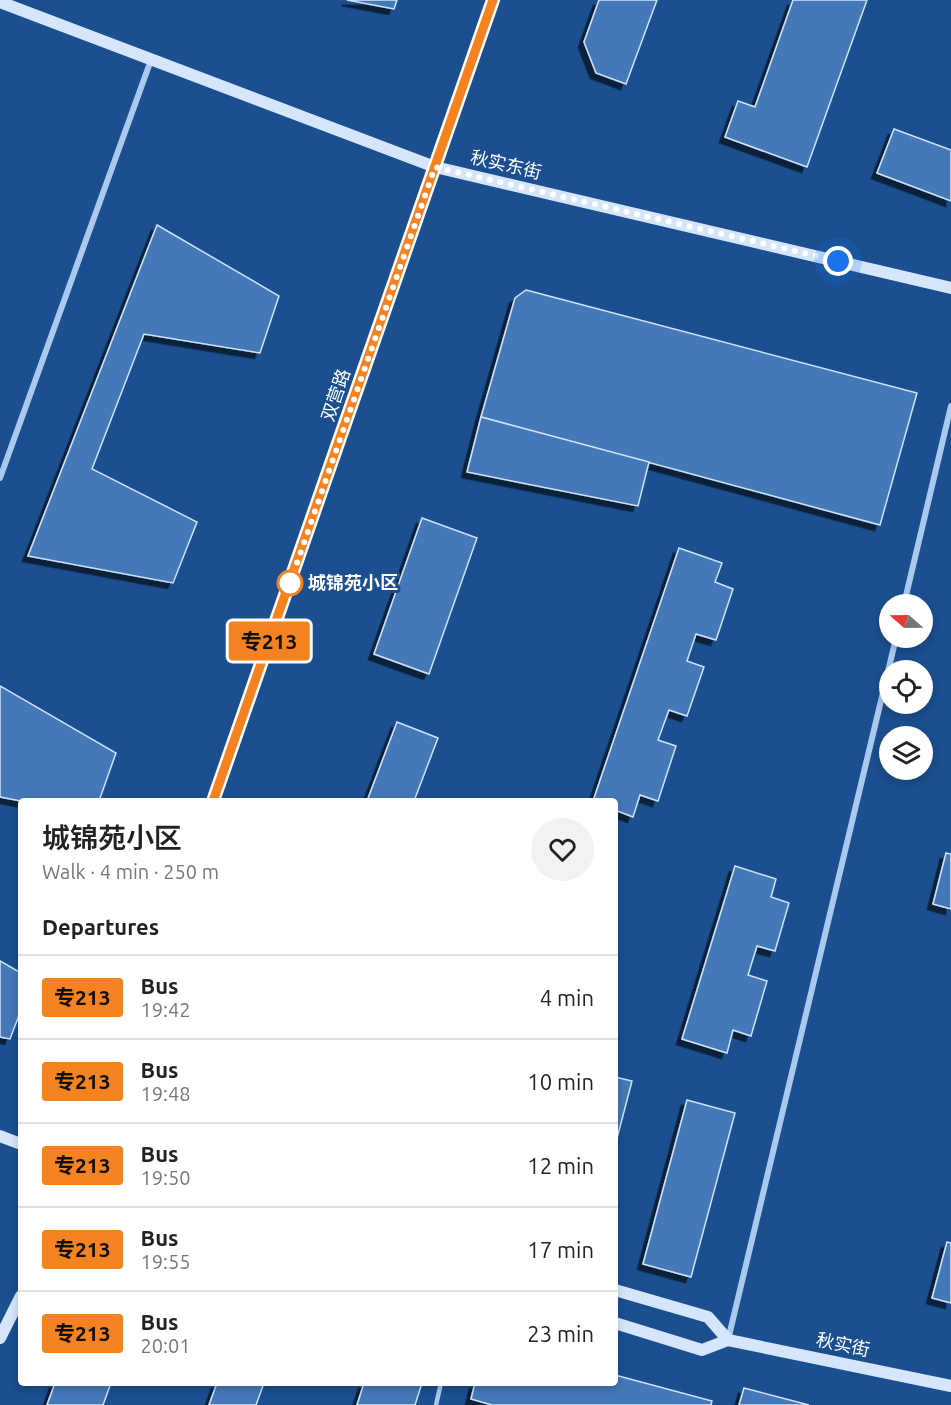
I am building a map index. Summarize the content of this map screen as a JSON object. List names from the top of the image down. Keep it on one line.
{"streets":{"street":["秋实东街","双营路","秋实街"]},"crossings":[["秋实东街","双营路"]],"places":["城锦苑小区"],"lines":["bus line 专213"],"north":"left","page":{"on_map":"专213","heading":[["城锦苑小区","Walk · 4 min · 250 m"],"Departures"],"list":[{"mark":"专213","name":"Bus","note":"19:42","value":"4 min"},{"mark":"专213","name":"Bus","note":"19:48","value":"10 min"},{"mark":"专213","name":"Bus","note":"19:50","value":"12 min"},{"mark":"专213","name":"Bus","note":"19:55","value":"17 min"},{"mark":"专213","name":"Bus","note":"20:01","value":"23 min"}]}}
